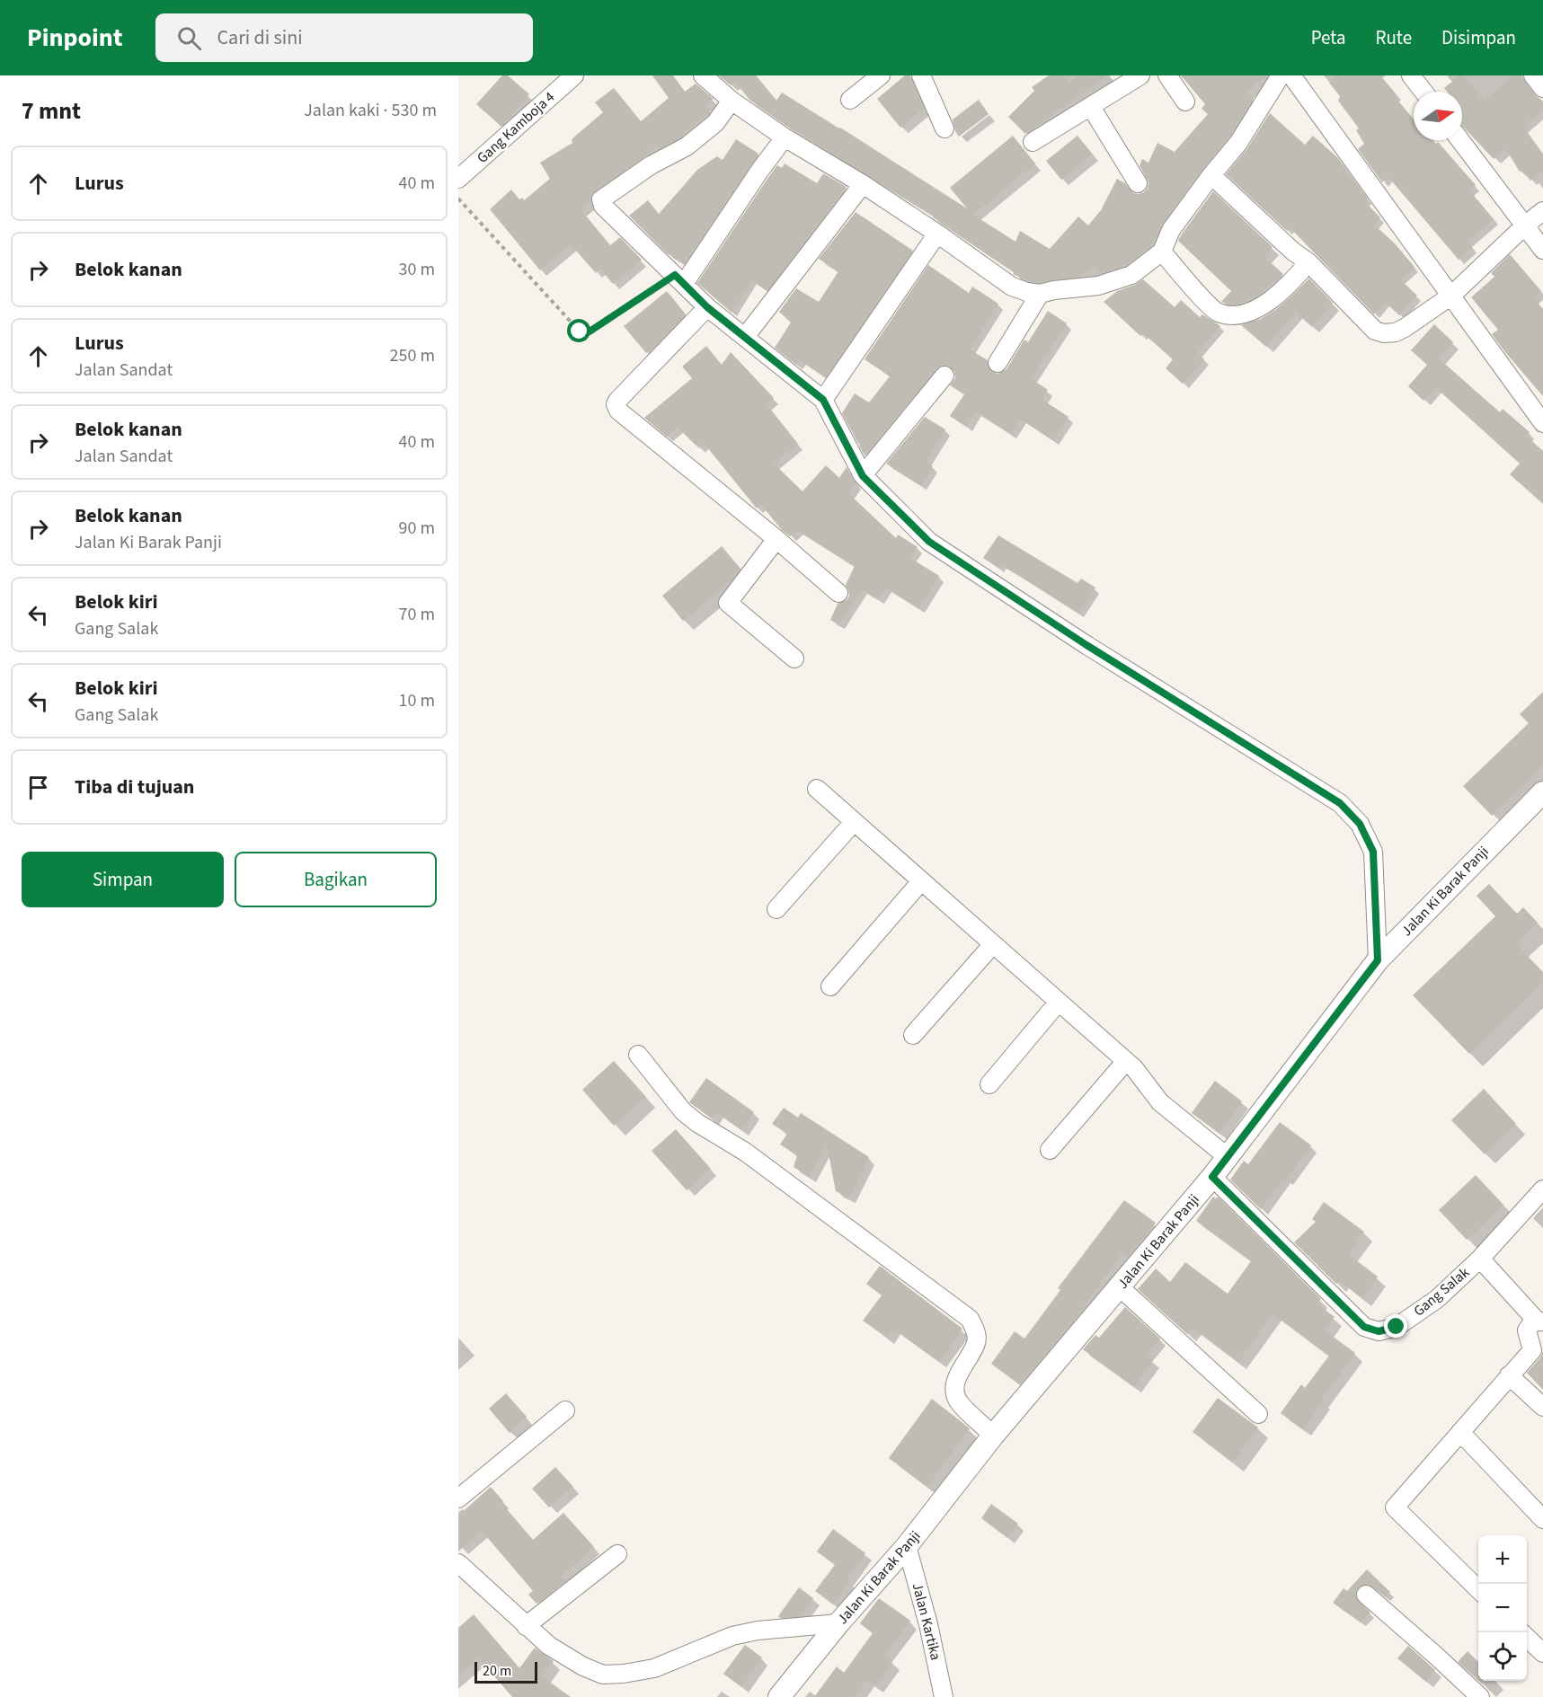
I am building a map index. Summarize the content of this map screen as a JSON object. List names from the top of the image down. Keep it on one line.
{"streets":{"street":["Gang Kamboja 4","Jalan Ki Barak Panji","Gang Salak","Jalan Kartika"]},"crossings":[["Jalan Ki Barak Panji","Gang Salak"],["Jalan Ki Barak Panji","Jalan Kartika"]],"scale_bar":"20 m","north":"right","page":{"header":"Pinpoint","search":"Cari di sini","nav":["Peta","Rute","Disimpan"],"heading":["7 mnt","Jalan kaki · 530 m"],"list":[["Lurus","40 m"],["Belok kanan","30 m"],["Lurus","Jalan Sandat","250 m"],["Belok kanan","Jalan Sandat","40 m"],["Belok kanan","Jalan Ki Barak Panji","90 m"],["Belok kiri","Gang Salak","70 m"],["Belok kiri","Gang Salak","10 m"],"Tiba di tujuan"],"buttons":["Simpan","Bagikan"],"map_buttons":["+","−"],"scale":"20 m"}}
